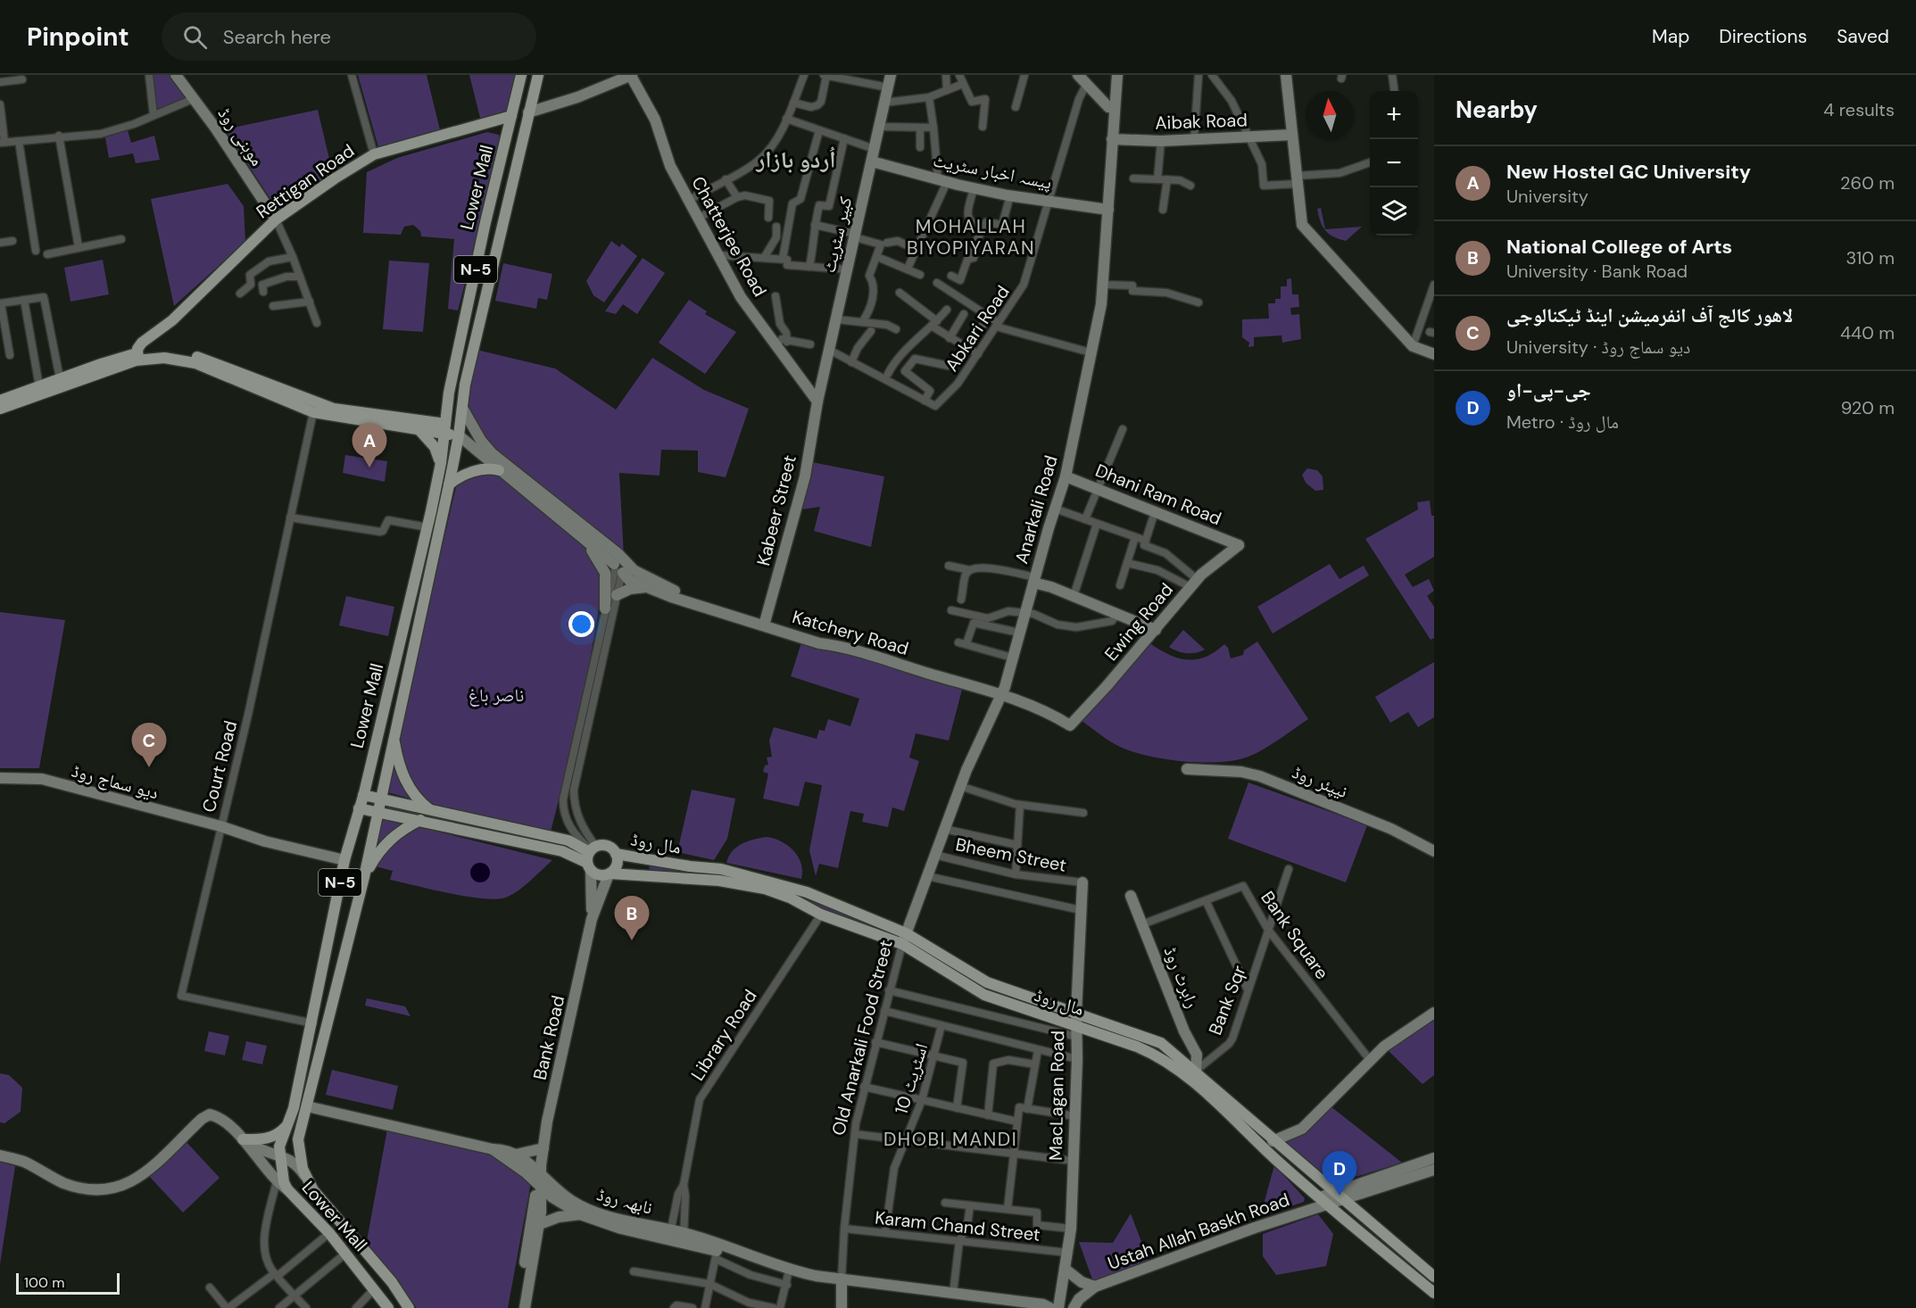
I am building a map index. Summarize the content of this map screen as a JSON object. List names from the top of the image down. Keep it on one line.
{"streets":{"main road":["Aibak Road","موہنی روڈ","پیسہ اخبار سٹریٹ","Rettigan Road","Lower Mall","کبیر سٹریٹ","Chatterjee Road","N-5","Dhani Ram Road","Anarkali Road","Kabeer Street","Ewing Road","Katchery Road","دیو سماج روڈ","نیپئر روڈ","مال روڈ","رابرٹ روڈ","Bank Road","MacLagan Road","نابھہ روڈ","Ustah Allah Baskh Road"],"street":["Abkari Road","Court Road","Bheem Street","Bank Square","Bank Sqr","Library Road","Old Anarkali Food Street","اسٹریٹ 10","Karam Chand Street"]},"crossings":[["Aibak Road","Anarkali Road"],["موہنی روڈ","Rettigan Road"],["پیسہ اخبار سٹریٹ","کبیر سٹریٹ"],["پیسہ اخبار سٹریٹ","Abkari Road"],["پیسہ اخبار سٹریٹ","Anarkali Road"],["Rettigan Road","Lower Mall"],["Lower Mall","Katchery Road"],["Lower Mall","Court Road"],["Lower Mall","دیو سماج روڈ"],["Lower Mall","نابھہ روڈ"],["کبیر سٹریٹ","Chatterjee Road"],["کبیر سٹریٹ","Kabeer Street"],["Chatterjee Road","Kabeer Street"],["Dhani Ram Road","Anarkali Road"],["Dhani Ram Road","Ewing Road"],["Anarkali Road","Katchery Road"],["Anarkali Road","مال روڈ"],["Anarkali Road","Bheem Street"],["Anarkali Road","Old Anarkali Food Street"],["Kabeer Street","Katchery Road"],["Ewing Road","Katchery Road"],["Court Road","دیو سماج روڈ"],["مال روڈ","رابرٹ روڈ"],["مال روڈ","Bank Sqr"],["مال روڈ","Library Road"],["مال روڈ","Bank Road"],["مال روڈ","Old Anarkali Food Street"],["مال روڈ","MacLagan Road"],["مال روڈ","Ustah Allah Baskh Road"],["Bheem Street","MacLagan Road"],["Bank Square","رابرٹ روڈ"],["Bank Square","Bank Sqr"],["رابرٹ روڈ","Bank Sqr"],["Library Road","نابھہ روڈ"],["Bank Road","نابھہ روڈ"],["Old Anarkali Food Street","نابھہ روڈ"],["Old Anarkali Food Street","Karam Chand Street"],["اسٹریٹ 10","Karam Chand Street"],["MacLagan Road","Karam Chand Street"]],"districts":["اُردو بازار","MOHALLAH BIYOPIYARAN","DHOBI MANDI"],"parks":["ناصر باغ"],"scale_bar":"100 m","north":"top","page":{"header":"Pinpoint","search":"Search here","nav":["Map","Directions","Saved"],"heading":["Nearby","4 results"],"map_buttons":["+","−"],"list":[{"mark":"A","name":"New Hostel GC University","note":"University","value":"260 m"},{"mark":"B","name":"National College of Arts","note":"University · Bank Road","value":"310 m"},{"mark":"C","name":"لاھور کالج آف انفرمیشن اینڈ ٹیکنالوجی","note":"University · دیو سماج روڈ","value":"440 m"},{"mark":"D","name":"جی-پی-او","note":"Metro · مال روڈ","value":"920 m"}],"pins":["A","C","B","D"],"scale":"100 m"}}
